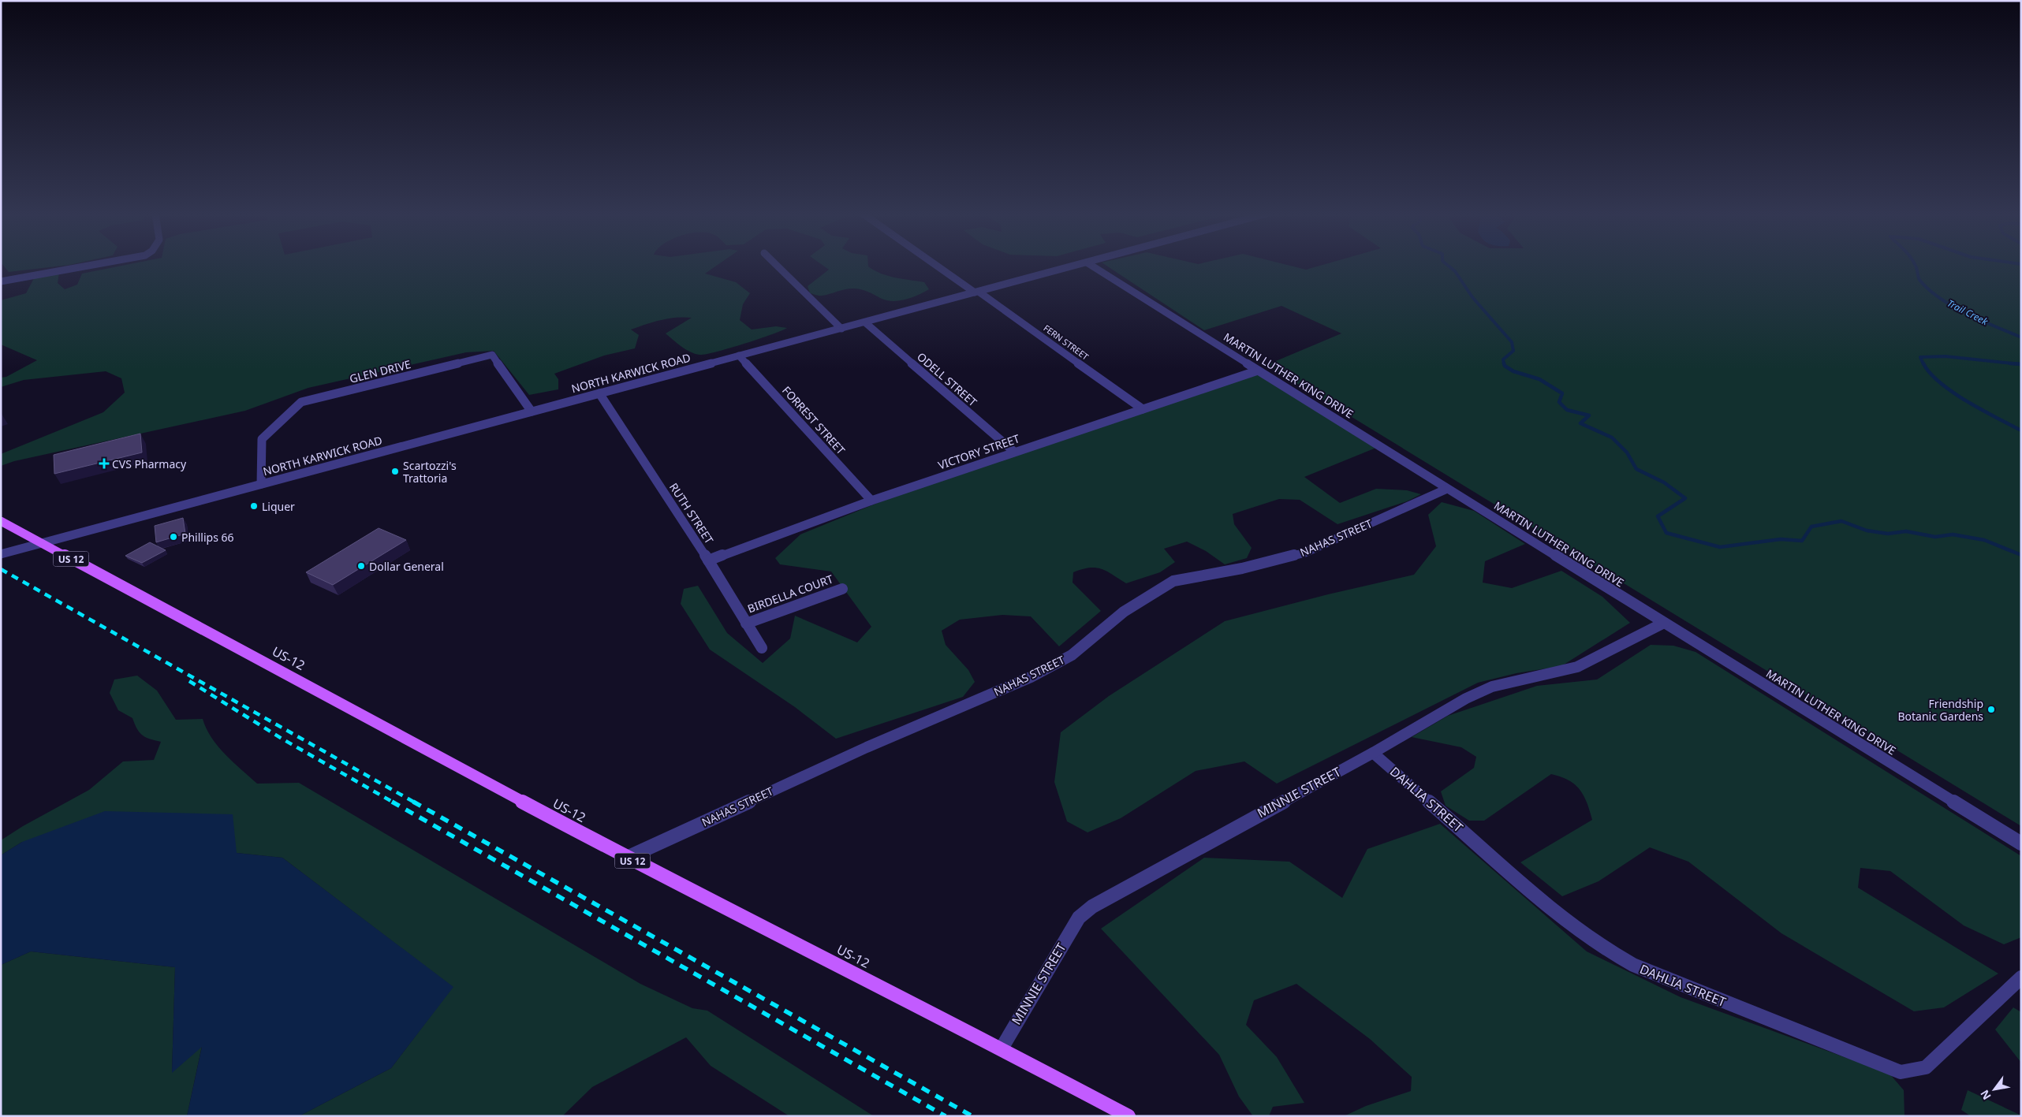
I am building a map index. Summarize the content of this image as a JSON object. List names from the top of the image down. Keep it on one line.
{"streets":{"main road":["US 12","US-12"],"street":["FERN STREET","GLEN DRIVE","NORTH KARWICK ROAD","MARTIN LUTHER KING DRIVE","ODELL STREET","FORREST STREET","VICTORY STREET","RUTH STREET","NAHAS STREET","BIRDELLA COURT","MINNIE STREET","DAHLIA STREET"]},"crossings":[["FERN STREET","NORTH KARWICK ROAD"],["FERN STREET","VICTORY STREET"],["GLEN DRIVE","NORTH KARWICK ROAD"],["NORTH KARWICK ROAD","ODELL STREET"],["NORTH KARWICK ROAD","FORREST STREET"],["NORTH KARWICK ROAD","RUTH STREET"],["NORTH KARWICK ROAD","US-12"],["MARTIN LUTHER KING DRIVE","VICTORY STREET"],["MARTIN LUTHER KING DRIVE","NAHAS STREET"],["MARTIN LUTHER KING DRIVE","MINNIE STREET"],["ODELL STREET","VICTORY STREET"],["FORREST STREET","VICTORY STREET"],["VICTORY STREET","RUTH STREET"],["RUTH STREET","BIRDELLA COURT"],["NAHAS STREET","US-12"],["US-12","MINNIE STREET"],["MINNIE STREET","DAHLIA STREET"]],"water":["Trail Creek"],"places":{"health":["CVS Pharmacy"],"other":["Scartozzi's Trattoria","Liquer","Phillips 66","Dollar General","Friendship Botanic Gardens"]},"north":"bottom left"}
